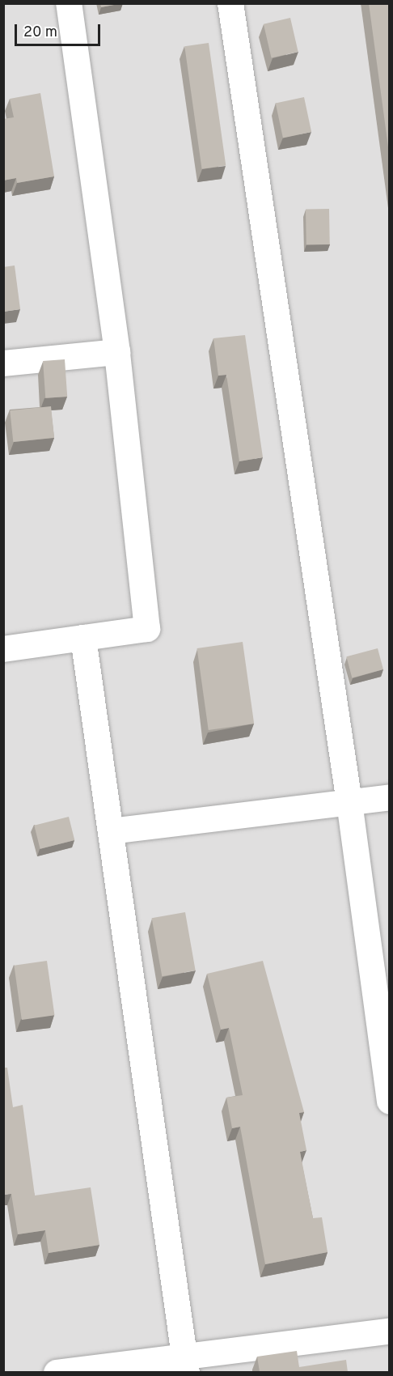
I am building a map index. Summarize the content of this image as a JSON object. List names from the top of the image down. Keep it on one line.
{"scale_bar":"20 m"}
